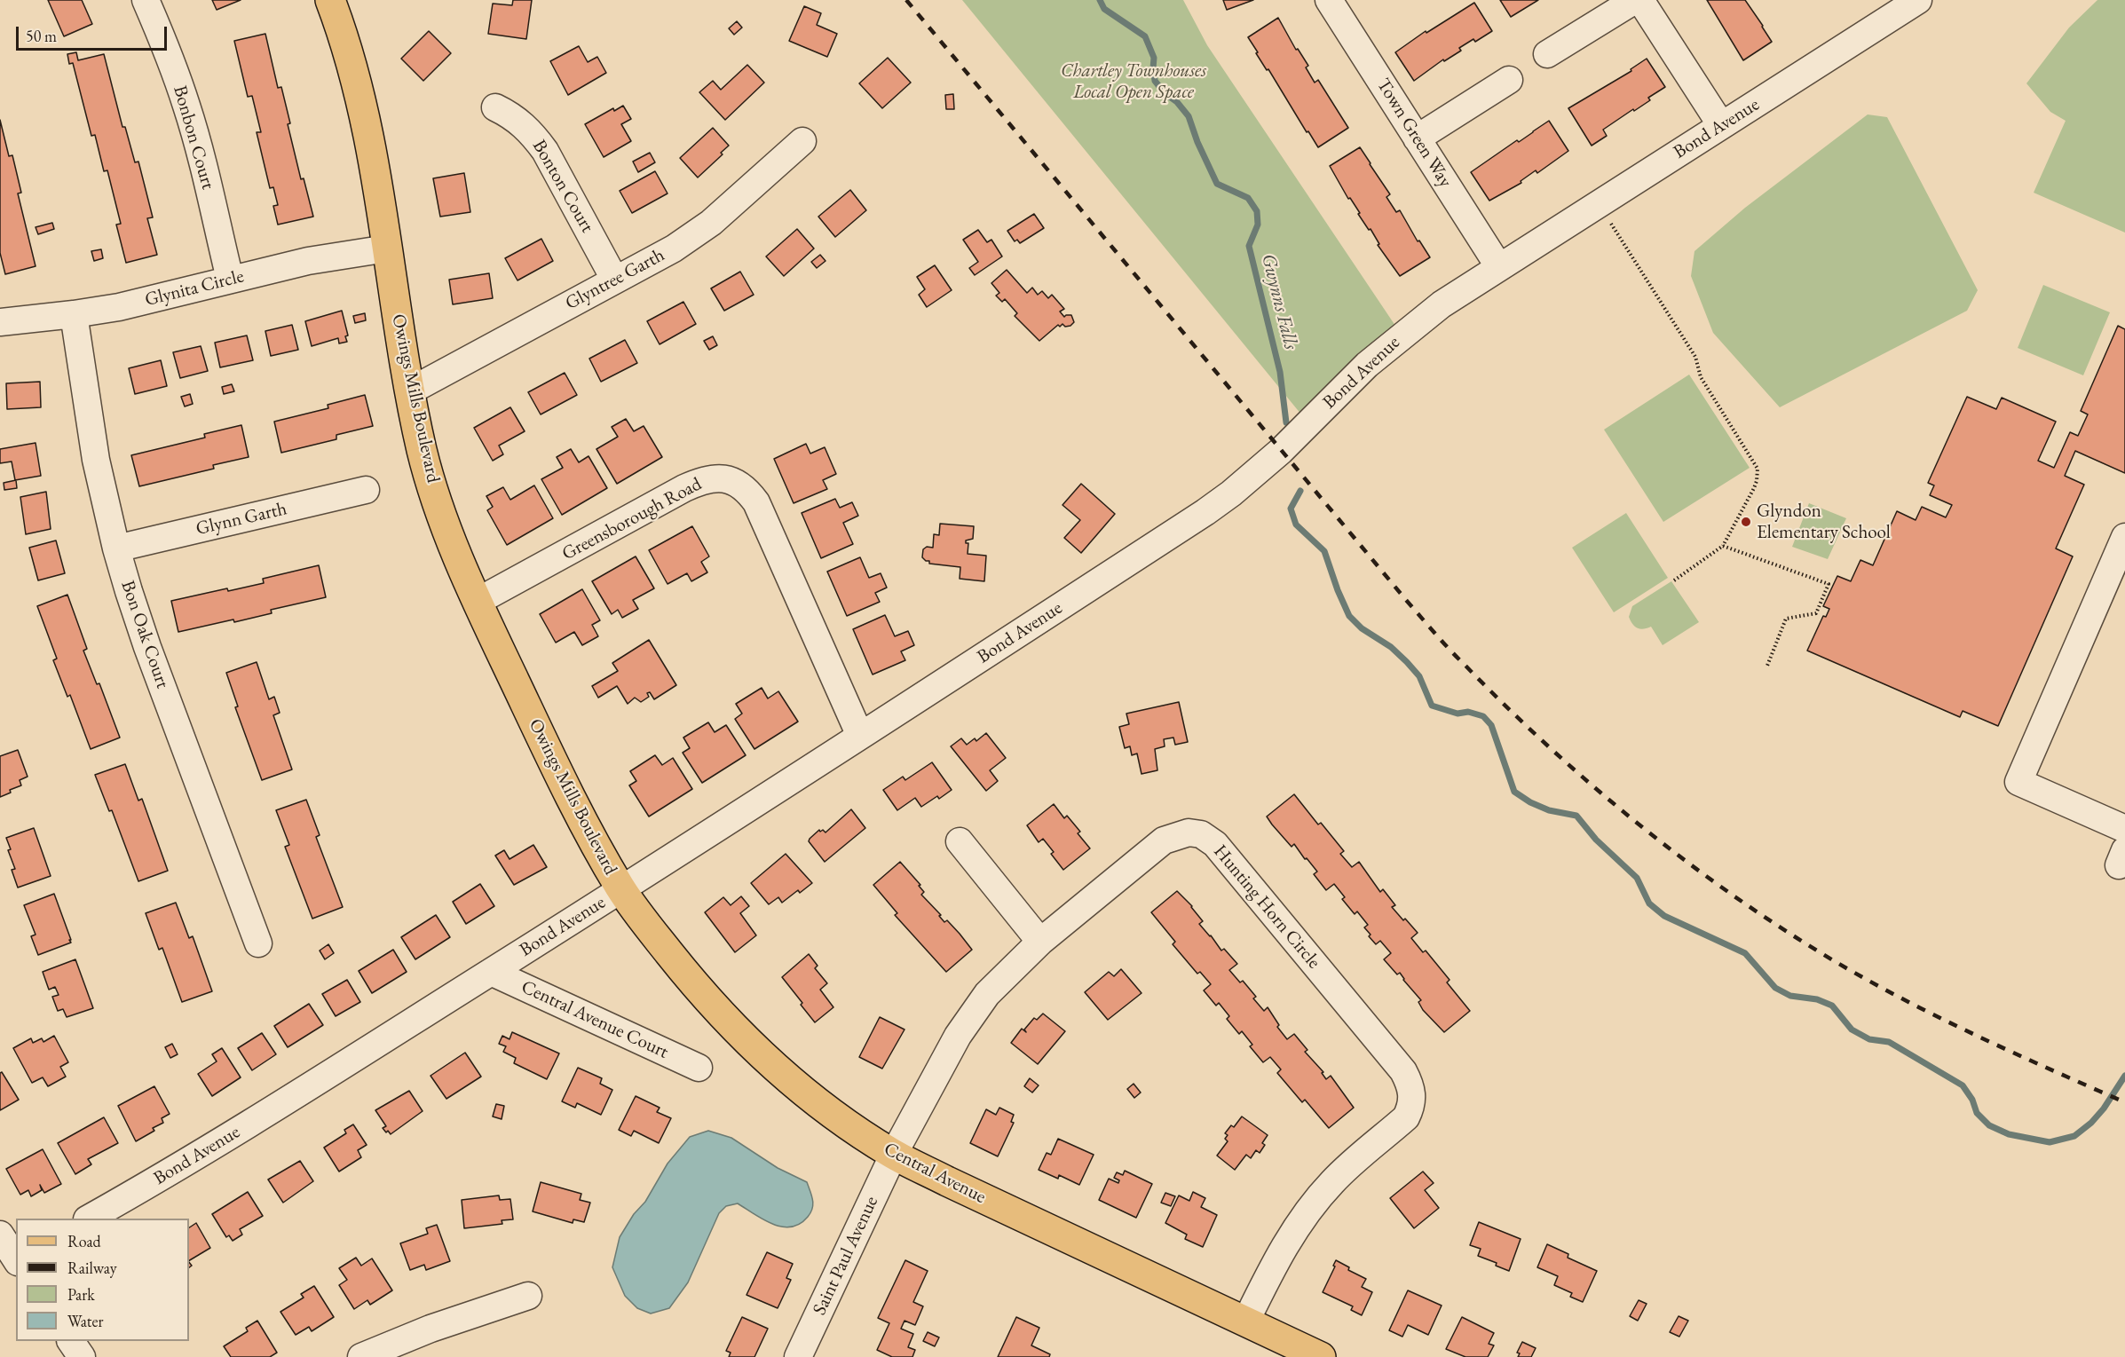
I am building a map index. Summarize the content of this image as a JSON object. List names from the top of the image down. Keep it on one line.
{"streets":{"main road":["Owings Mills Boulevard","Central Avenue"],"street":["Bond Avenue","Town Green Way","Bonbon Court","Bonton Court","Glyntree Garth","Glynita Circle","Glynn Garth","Greensborough Road","Bon Oak Court","Hunting Horn Circle","Central Avenue Court","Saint Paul Avenue"]},"crossings":[["Bond Avenue","Town Green Way"],["Bond Avenue","Owings Mills Boulevard"],["Bond Avenue","Greensborough Road"],["Bond Avenue","Central Avenue Court"],["Bond Avenue","Central Avenue"],["Bonbon Court","Glynita Circle"],["Bonton Court","Glyntree Garth"],["Glyntree Garth","Owings Mills Boulevard"],["Glynita Circle","Owings Mills Boulevard"],["Glynita Circle","Bon Oak Court"],["Owings Mills Boulevard","Greensborough Road"],["Owings Mills Boulevard","Central Avenue"],["Glynn Garth","Bon Oak Court"],["Hunting Horn Circle","Central Avenue"],["Hunting Horn Circle","Saint Paul Avenue"],["Central Avenue","Saint Paul Avenue"]],"water":["Gwynns Falls"],"parks":["Chartley Townhouses Local Open Space"],"places":["Glyndon Elementary School"],"legend":["Road","Railway","Park","Water"],"scale_bar":"50 m"}
